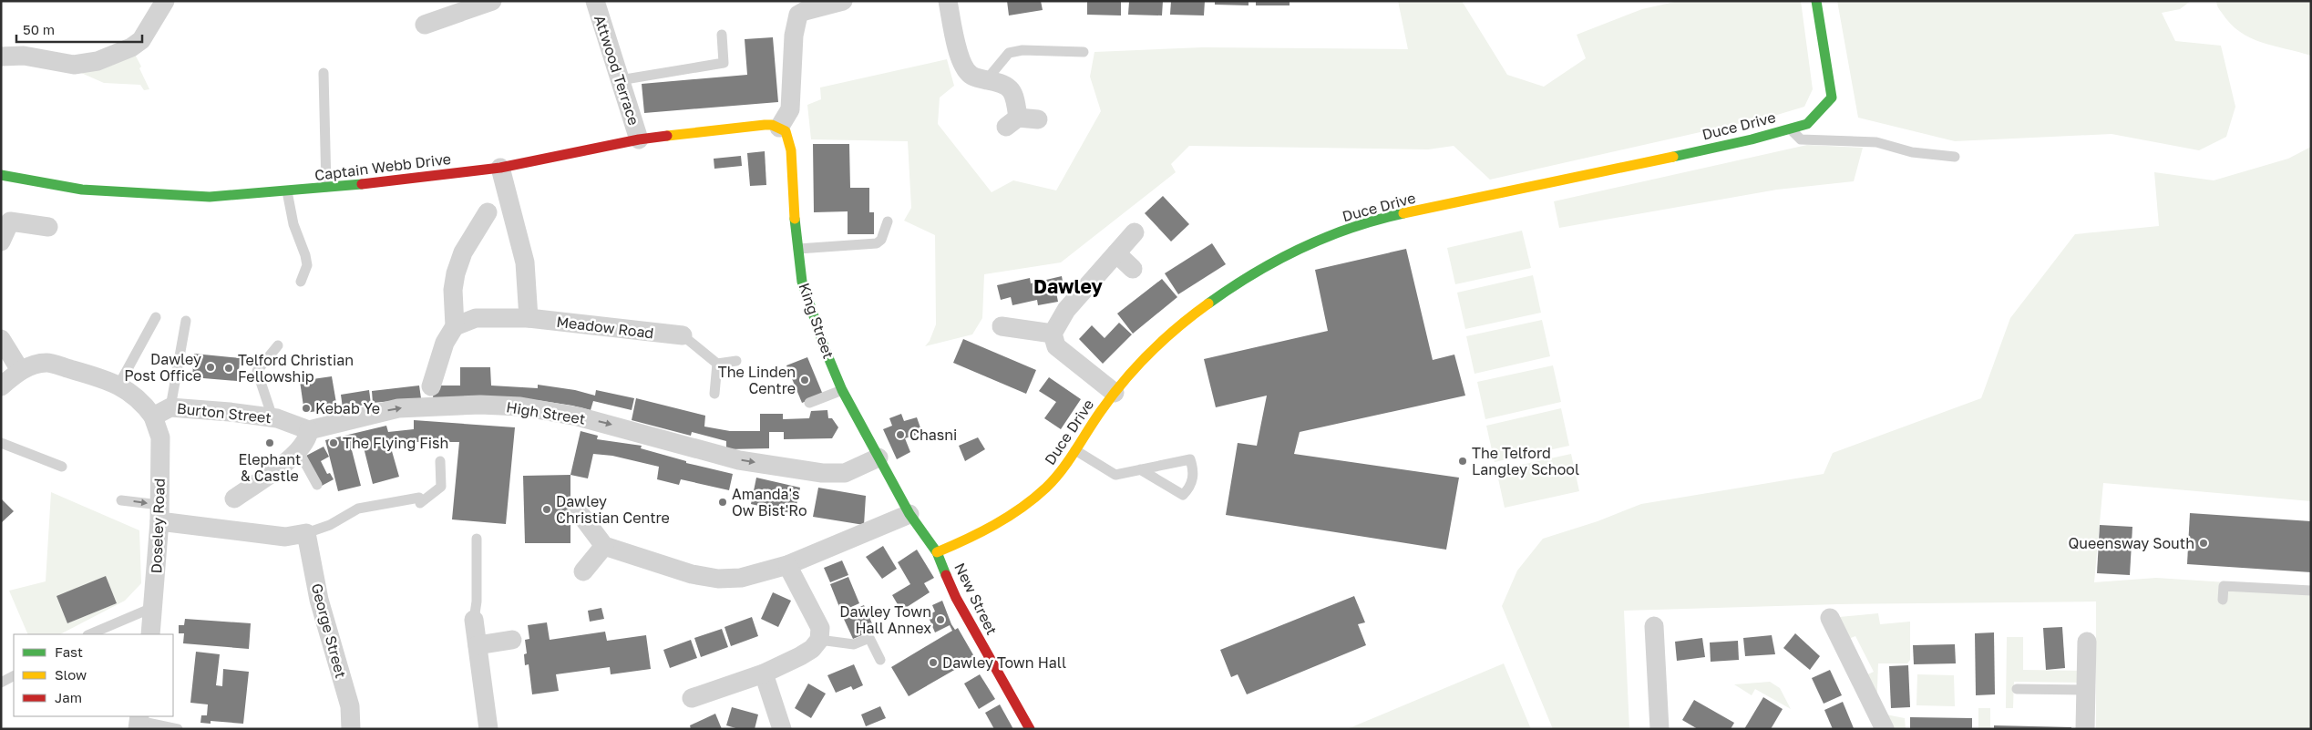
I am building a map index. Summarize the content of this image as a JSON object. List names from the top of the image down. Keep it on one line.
{"streets":{"street":["Attwood Terrace","Duce Drive","Captain Webb Drive","King Street","Meadow Road","Burton Street","High Street","Doseley Road","New Street","George Street"]},"crossings":[["Attwood Terrace","Captain Webb Drive"],["Duce Drive","New Street"],["Captain Webb Drive","King Street"],["King Street","High Street"],["King Street","New Street"],["Burton Street","High Street"],["Burton Street","Doseley Road"]],"districts":["Dawley"],"places":["Dawley Post Office","Telford Christian Fellowship","The Linden Centre","Kebab Ye","Chasni","Elephant & Castle","The Flying Fish","The Telford Langley School","Amanda's Ow Bist'Ro","Dawley Christian Centre","Queensway South","Dawley Town Hall Annex","Dawley Town Hall"],"legend":["Fast","Slow","Jam"],"scale_bar":"50 m"}
